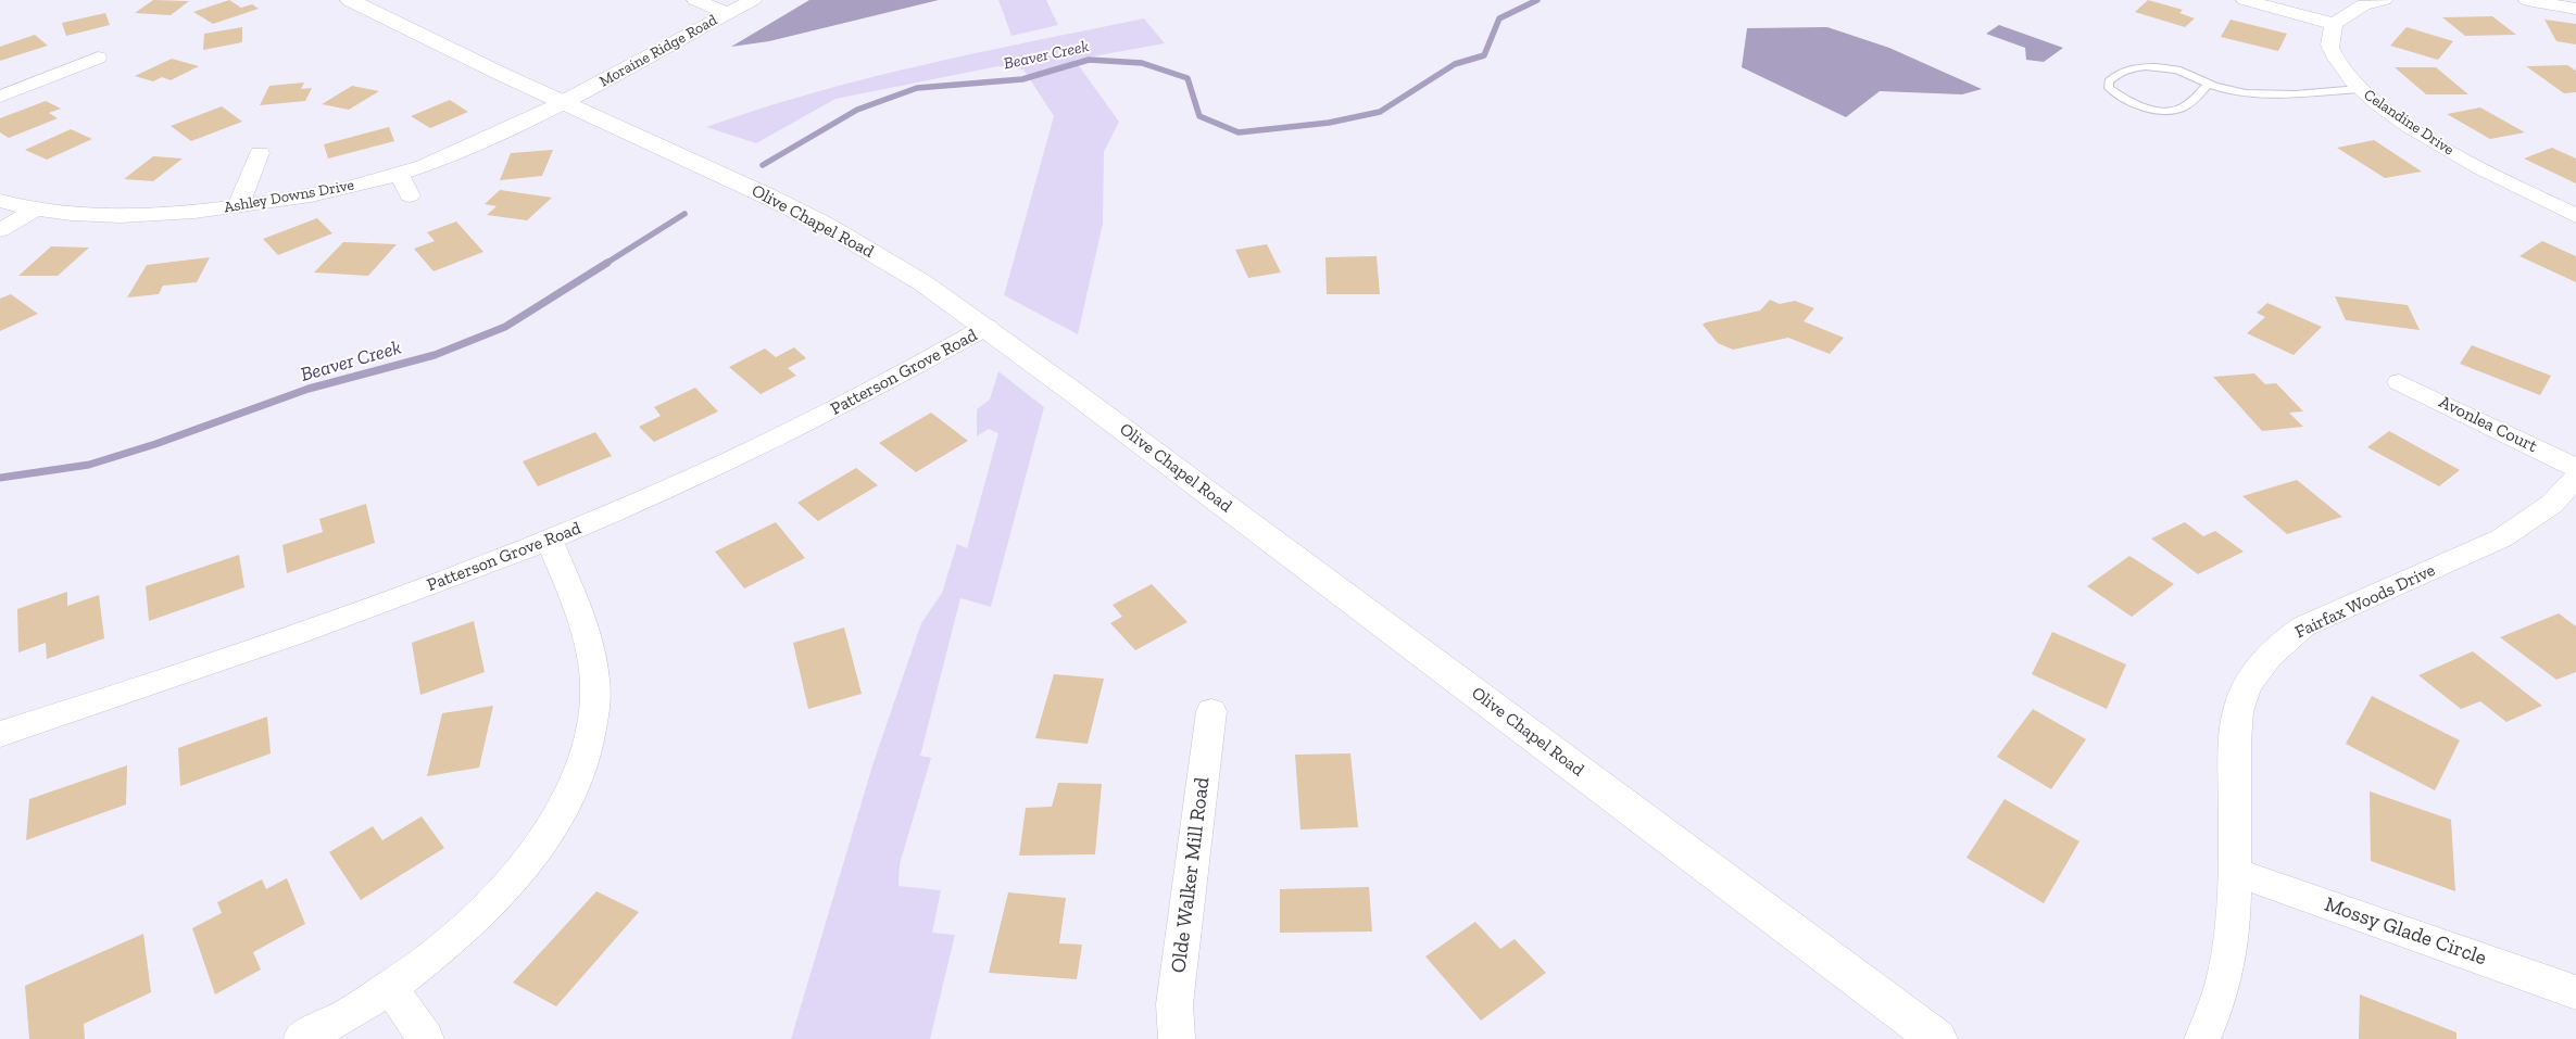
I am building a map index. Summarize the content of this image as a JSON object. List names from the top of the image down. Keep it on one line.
{"streets":{"main road":["Olive Chapel Road"],"street":["Moraine Ridge Road","Celandine Drive","Ashley Downs Drive","Patterson Grove Road","Avonlea Court","Fairfax Woods Drive","Olde Walker Mill Road","Mossy Glade Circle"]},"crossings":[["Moraine Ridge Road","Ashley Downs Drive"],["Moraine Ridge Road","Olive Chapel Road"],["Ashley Downs Drive","Olive Chapel Road"],["Olive Chapel Road","Patterson Grove Road"],["Fairfax Woods Drive","Mossy Glade Circle"]],"water":["Beaver Creek"]}
